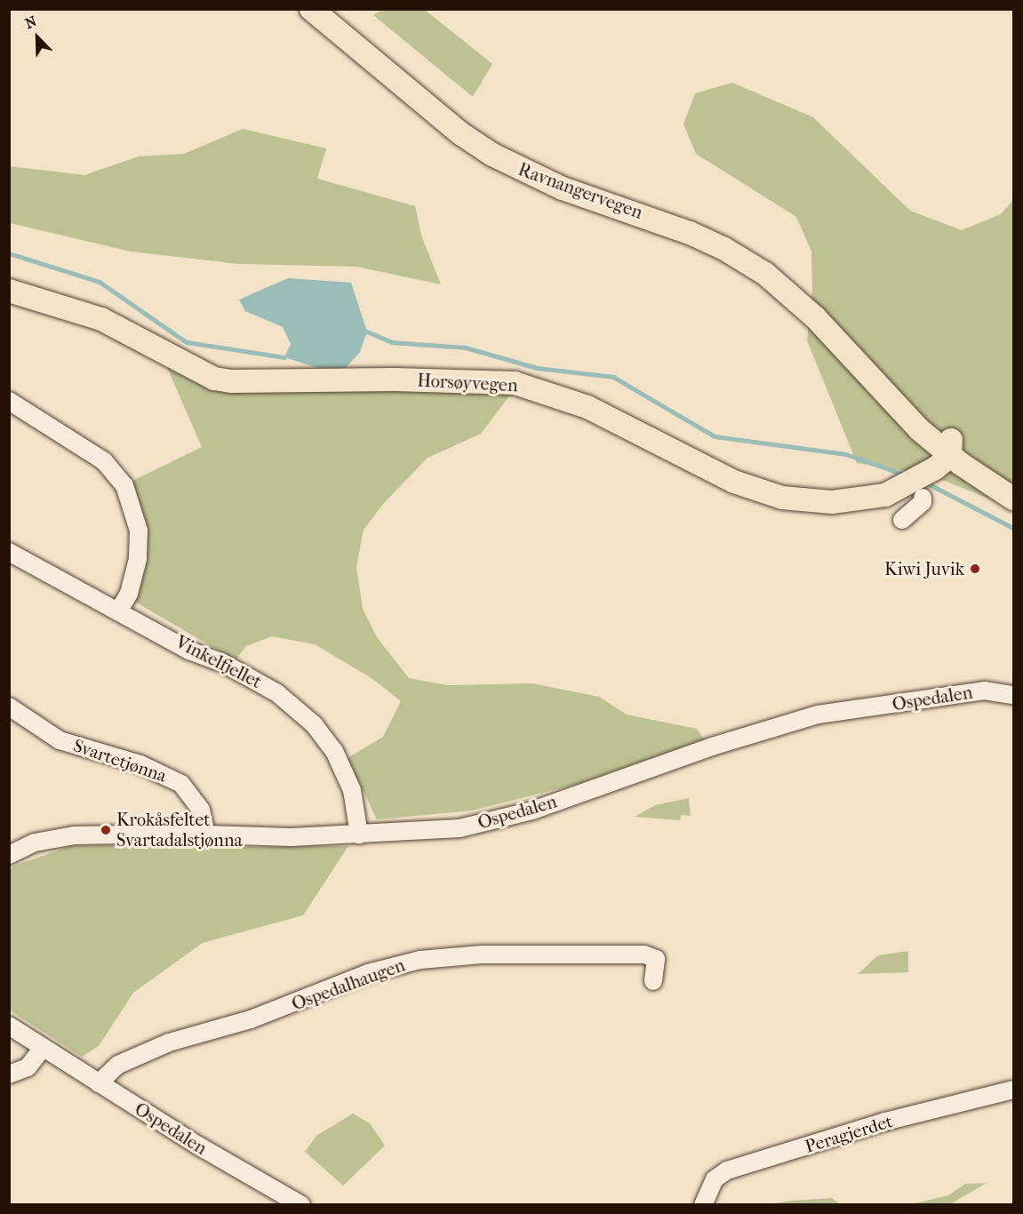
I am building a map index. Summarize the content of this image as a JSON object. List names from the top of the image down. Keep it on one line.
{"streets":{"main road":["Ravnangervegen","Horsøyvegen"],"street":["Vinkelfjellet","Ospedalen","Svartetjønna","Ospedalhaugen","Peragjerdet"]},"crossings":[["Ravnangervegen","Horsøyvegen"],["Vinkelfjellet","Ospedalen"],["Ospedalen","Svartetjønna"],["Ospedalen","Ospedalhaugen"]],"places":["Kiwi Juvik","Krokåsfeltet Svartadalstjønna"],"north":"top left"}
